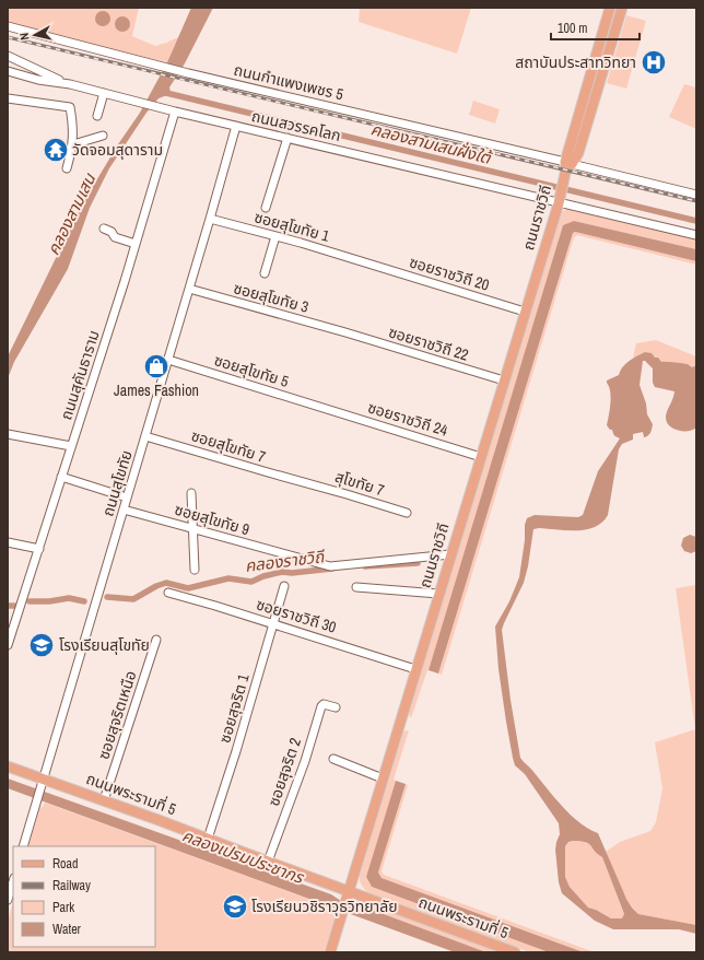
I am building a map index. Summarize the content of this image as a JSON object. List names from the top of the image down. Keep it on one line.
{"streets":{"main road":["ถนนราชวิถี","ถนนพระรามที่ 5"],"street":["ถนนกำแพงเพชร 5","ถนนสวรรคโลก","ซอยสุโขทัย 1","ซอยราชวิถี 20","ซอยสุโขทัย 3","ซอยราชวิถี 22","ซอยสุโขทัย 5","ถนนสุคันธาราม","ซอยราชวิถี 24","ซอยสุโขทัย 7","ถนนสุโขทัย","สุโขทัย 7","ซอยสุโขทัย 9","ซอยราชวิถี 30","ซอยสุจริต 1","ซอยสุจริตเหนือ","ซอยสุจริต 2"]},"crossings":[["ถนนกำแพงเพชร 5","ถนนราชวิถี"],["ถนนสวรรคโลก","ถนนราชวิถี"],["ถนนสวรรคโลก","ถนนสุคันธาราม"],["ถนนสวรรคโลก","ถนนสุโขทัย"],["ถนนราชวิถี","ซอยราชวิถี 20"],["ถนนราชวิถี","ซอยราชวิถี 22"],["ถนนราชวิถี","ซอยราชวิถี 24"],["ถนนราชวิถี","ซอยสุโขทัย 9"],["ถนนราชวิถี","ซอยราชวิถี 30"],["ถนนราชวิถี","ถนนพระรามที่ 5"],["ซอยสุโขทัย 1","ซอยราชวิถี 20"],["ซอยสุโขทัย 1","ถนนสุโขทัย"],["ซอยสุโขทัย 3","ซอยราชวิถี 22"],["ซอยสุโขทัย 3","ถนนสุโขทัย"],["ซอยสุโขทัย 5","ซอยราชวิถี 24"],["ซอยสุโขทัย 5","ถนนสุโขทัย"],["ซอยสุโขทัย 7","ถนนสุโขทัย"],["ซอยสุโขทัย 7","สุโขทัย 7"],["ถนนสุโขทัย","ซอยสุโขทัย 9"],["ถนนสุโขทัย","ถนนพระรามที่ 5"],["ซอยราชวิถี 30","ซอยสุจริต 1"],["ซอยสุจริต 1","ถนนพระรามที่ 5"],["ซอยสุจริตเหนือ","ถนนพระรามที่ 5"],["ซอยสุจริต 2","ถนนพระรามที่ 5"]],"water":["คลองสามเสนฝั่งใต้","คลองสามเสน","คลองราชวิถี","คลองเปรมประชากร"],"places":{"hospital":["สถาบันประสาทวิทยา"],"temple":["วัดจอมสุดาราม"],"shop":["James Fashion"],"school or university":["โรงเรียนสุโขทัย","โรงเรียนวชิราวุธวิทยาลัย"]},"legend":["Road","Railway","Park","Water"],"scale_bar":"100 m","north":"left"}
